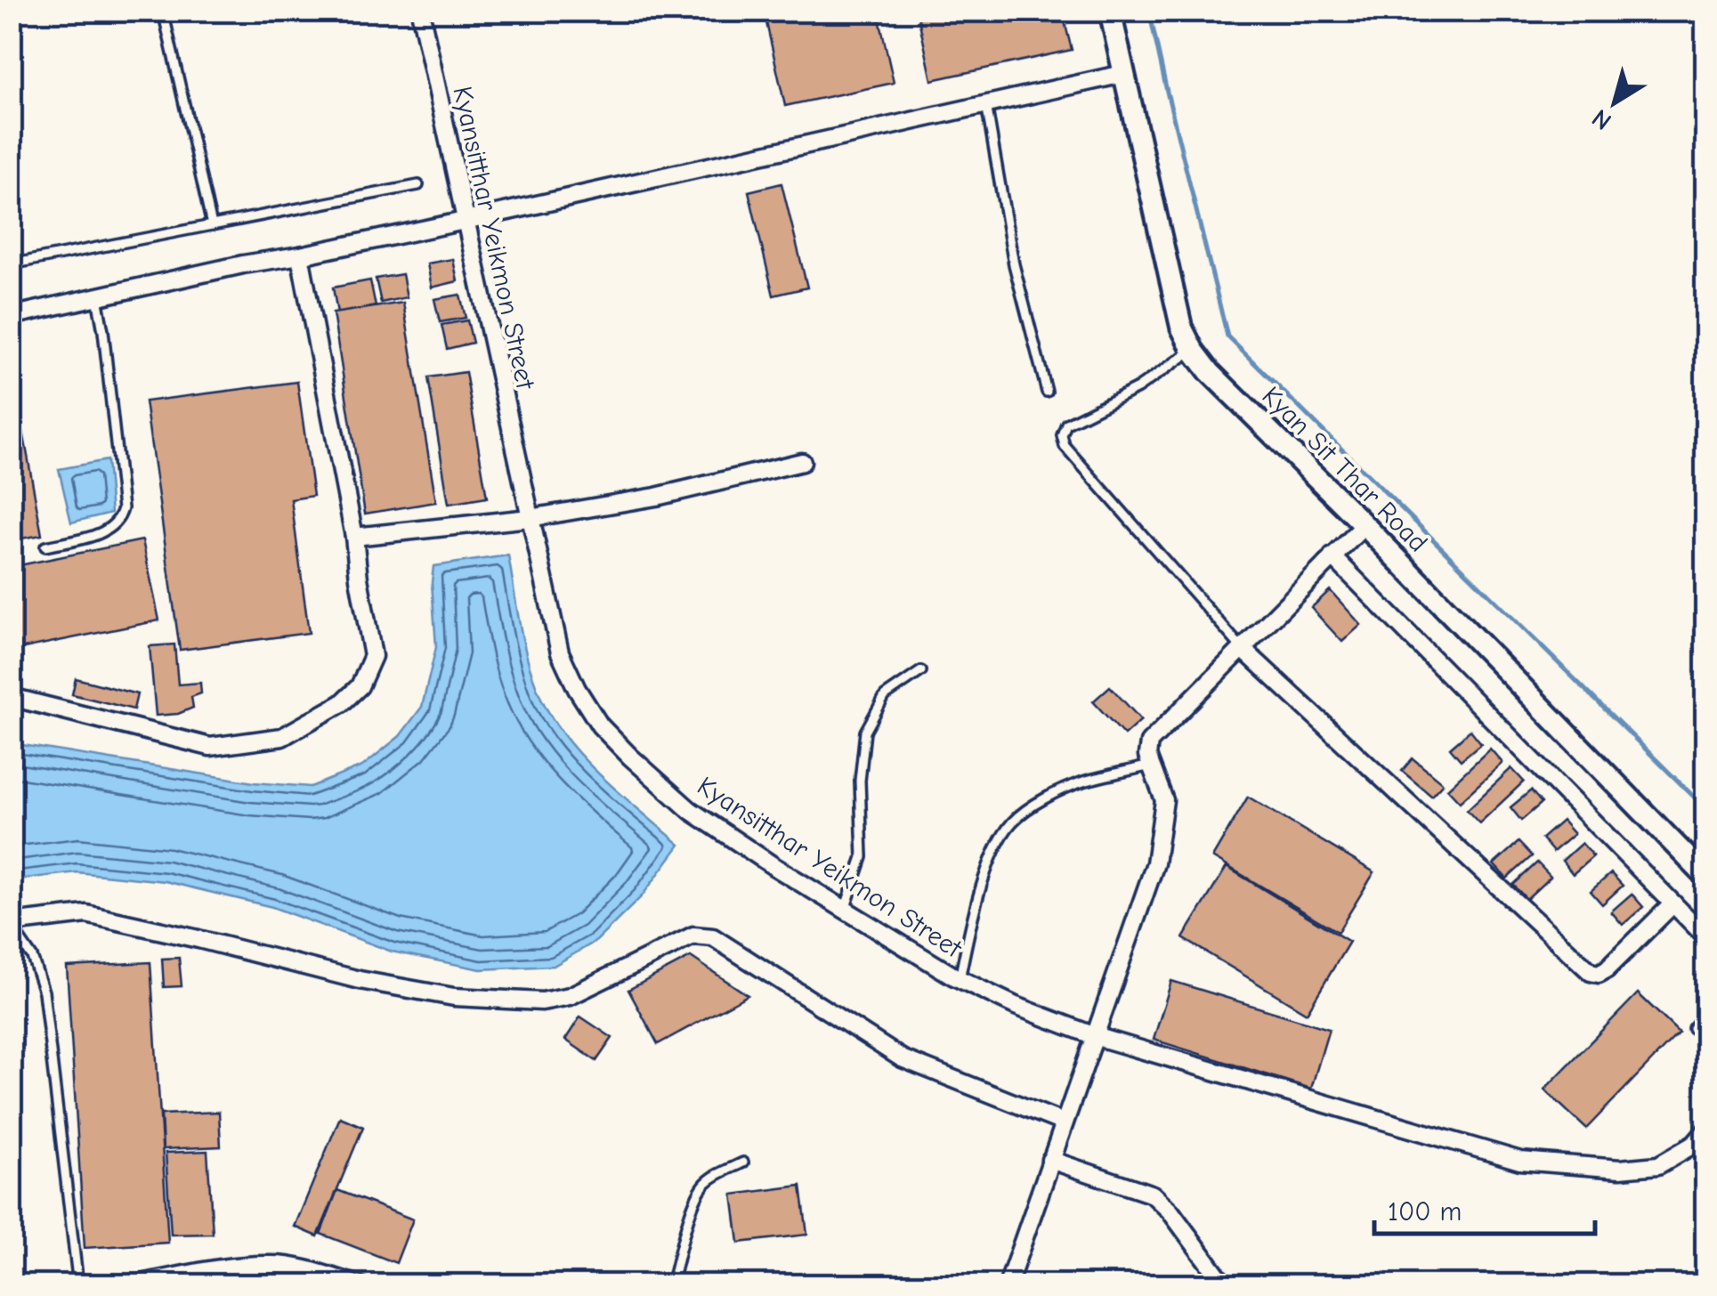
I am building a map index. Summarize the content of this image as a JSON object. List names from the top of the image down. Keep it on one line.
{"streets":{"main road":["Kyan Sit Thar Road"],"street":["Kyansitthar Yeikmon Street"]},"scale_bar":"100 m","north":"bottom left"}
